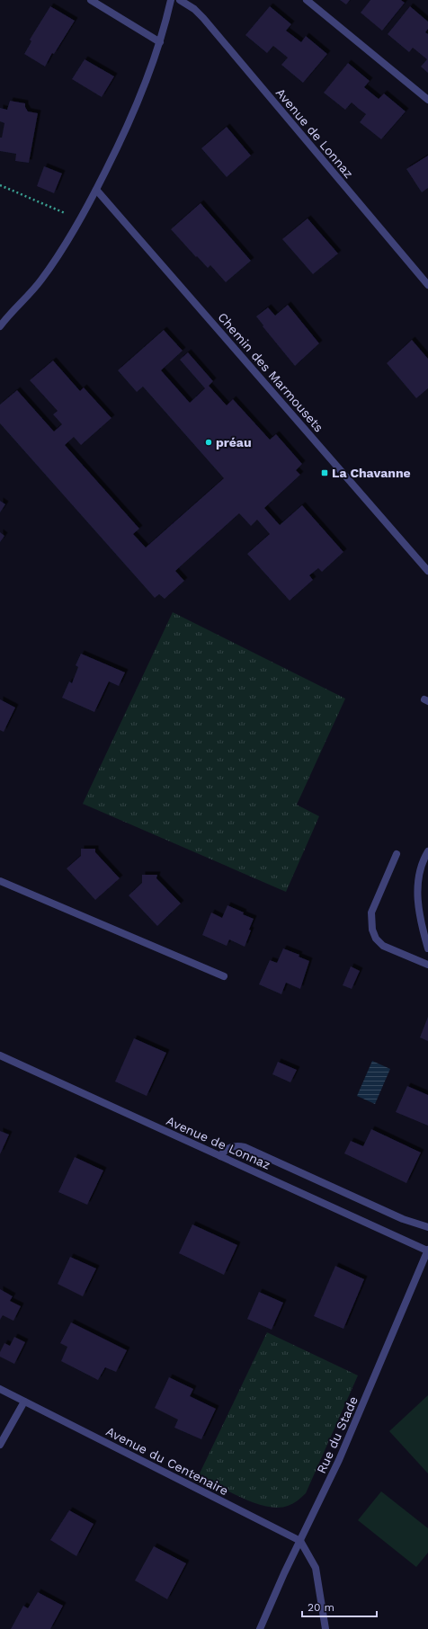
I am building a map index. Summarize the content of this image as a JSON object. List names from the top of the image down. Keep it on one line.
{"streets":{"street":["Avenue de Lonnaz","Chemin des Marmousets","Rue du Stade","Avenue du Centenaire"]},"crossings":[["Avenue de Lonnaz","Rue du Stade"],["Rue du Stade","Avenue du Centenaire"]],"places":{"other":["préau"],"transit":["La Chavanne"]},"scale_bar":"20 m"}
